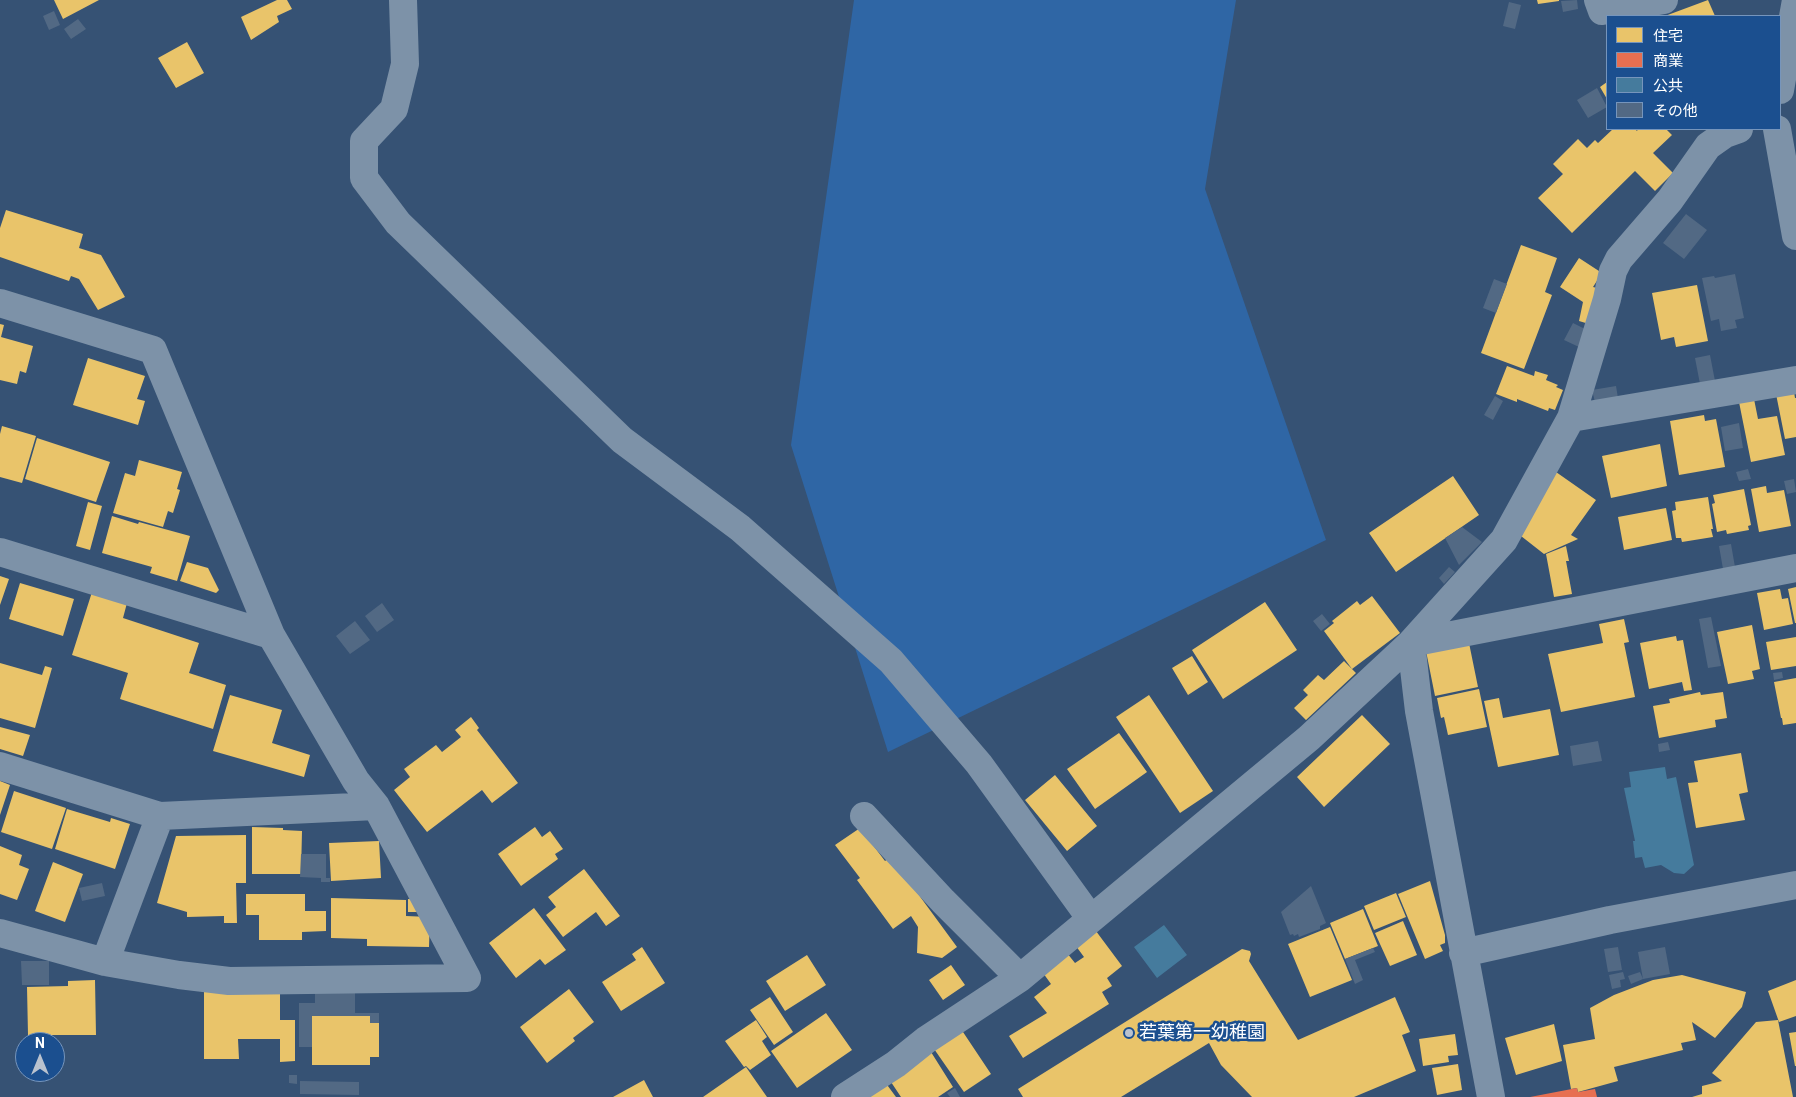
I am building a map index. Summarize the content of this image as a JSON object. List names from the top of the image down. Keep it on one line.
{"places":["若葉第一幼稚園"],"legend":["住宅","商業","公共","その他"],"north":"top"}
